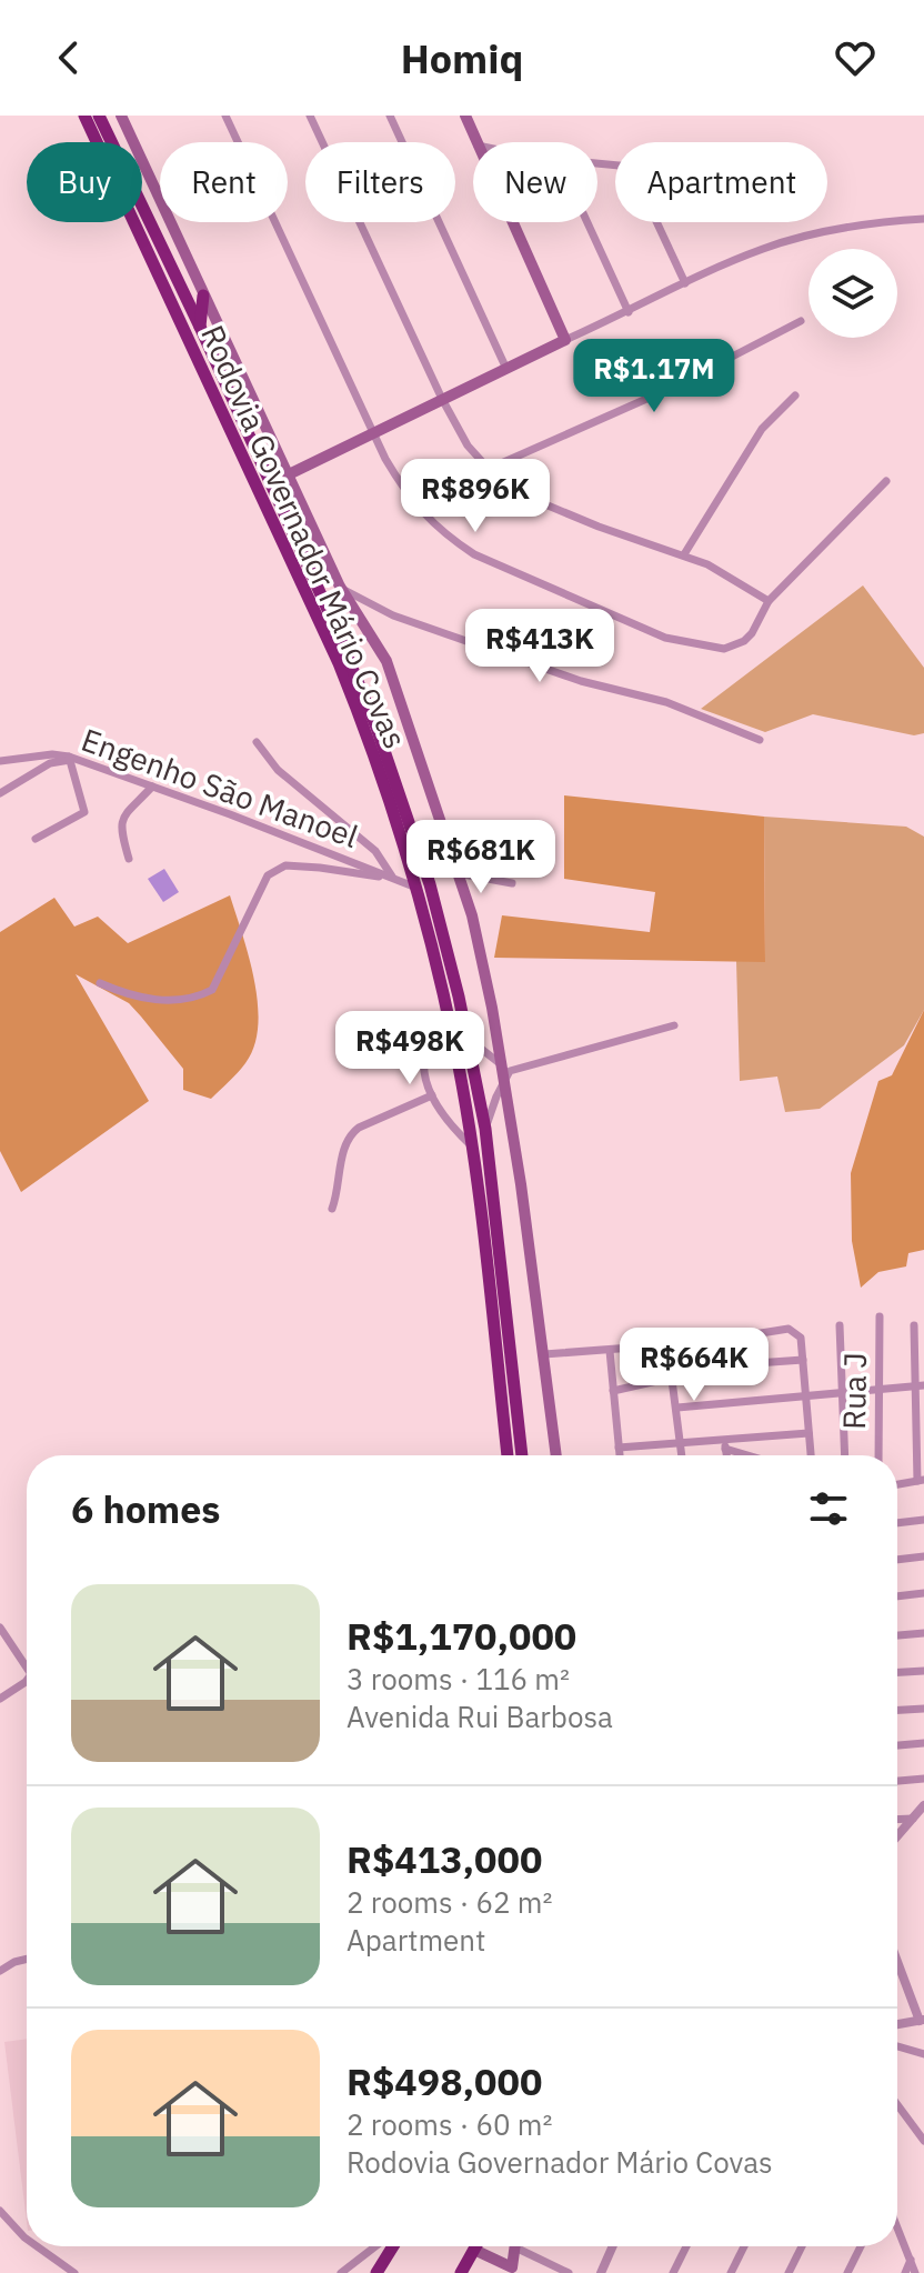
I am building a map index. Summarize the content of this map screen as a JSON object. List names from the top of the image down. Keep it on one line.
{"streets":{"highway":["Rodovia Governador Mário Covas"],"street":["Engenho São Manoel","Rua J"]},"crossings":[["Rodovia Governador Mário Covas","Engenho São Manoel"]],"page":{"header":"Homiq","chip":["Buy","Rent","Filters","New","Apartment"],"price":["R$1.17M","R$896K","R$413K","R$681K","R$498K","R$664K"],"heading":"6 homes","list":[{"name":"R$1,170,000","note":"3 rooms · 116 m² · Avenida Rui Barbosa"},{"name":"R$413,000","note":"2 rooms · 62 m² · Apartment"},{"name":"R$498,000","note":"2 rooms · 60 m² · Rodovia Governador Mário Covas"}]}}
